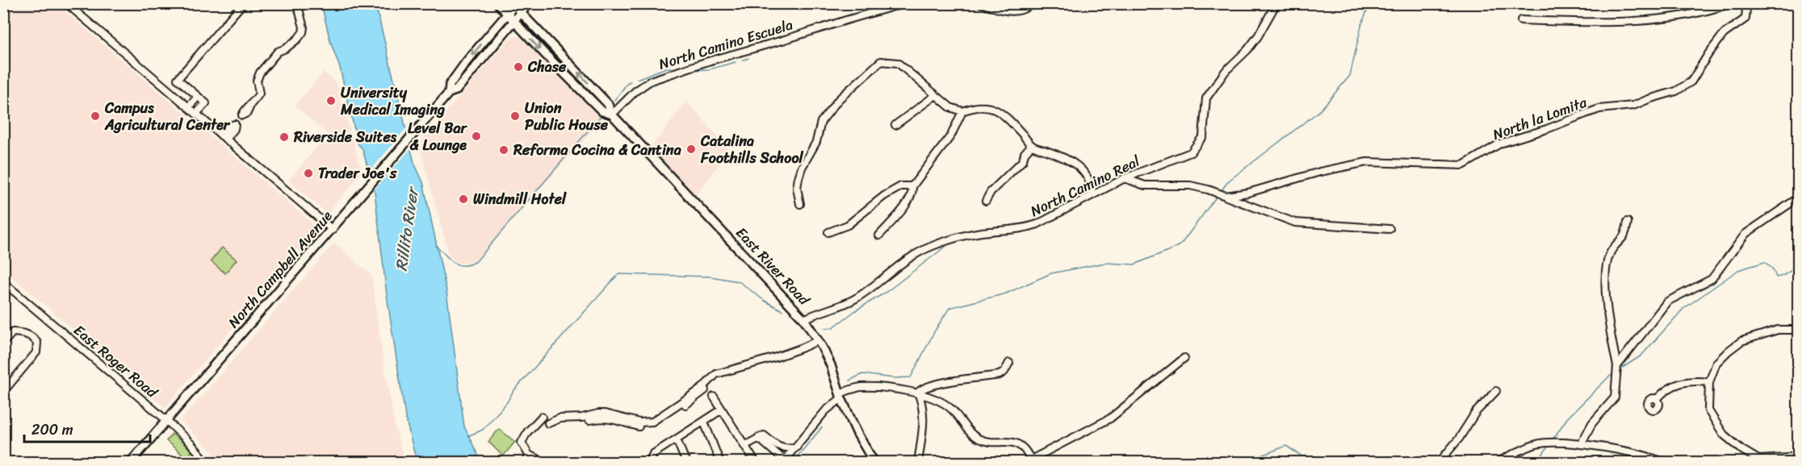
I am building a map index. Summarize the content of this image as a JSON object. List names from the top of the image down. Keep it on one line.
{"streets":{"main road":["East River Road","North Campbell Avenue"],"street":["North Camino Escuela","North la Lomita","North Camino Real","East Roger Road"]},"crossings":[["North Camino Escuela","East River Road"],["North la Lomita","North Camino Real"],["North Camino Real","East River Road"],["East River Road","North Campbell Avenue"],["North Campbell Avenue","East Roger Road"]],"water":["Rillito River"],"places":["Chase","University Medical Imaging","Campus Agricultural Center","Union Public House","Level Bar & Lounge","Riverside Suites","Catalina Foothills School","Reforma Cocina & Cantina","Trader Joe's","Windmill Hotel"],"scale_bar":"200 m"}
